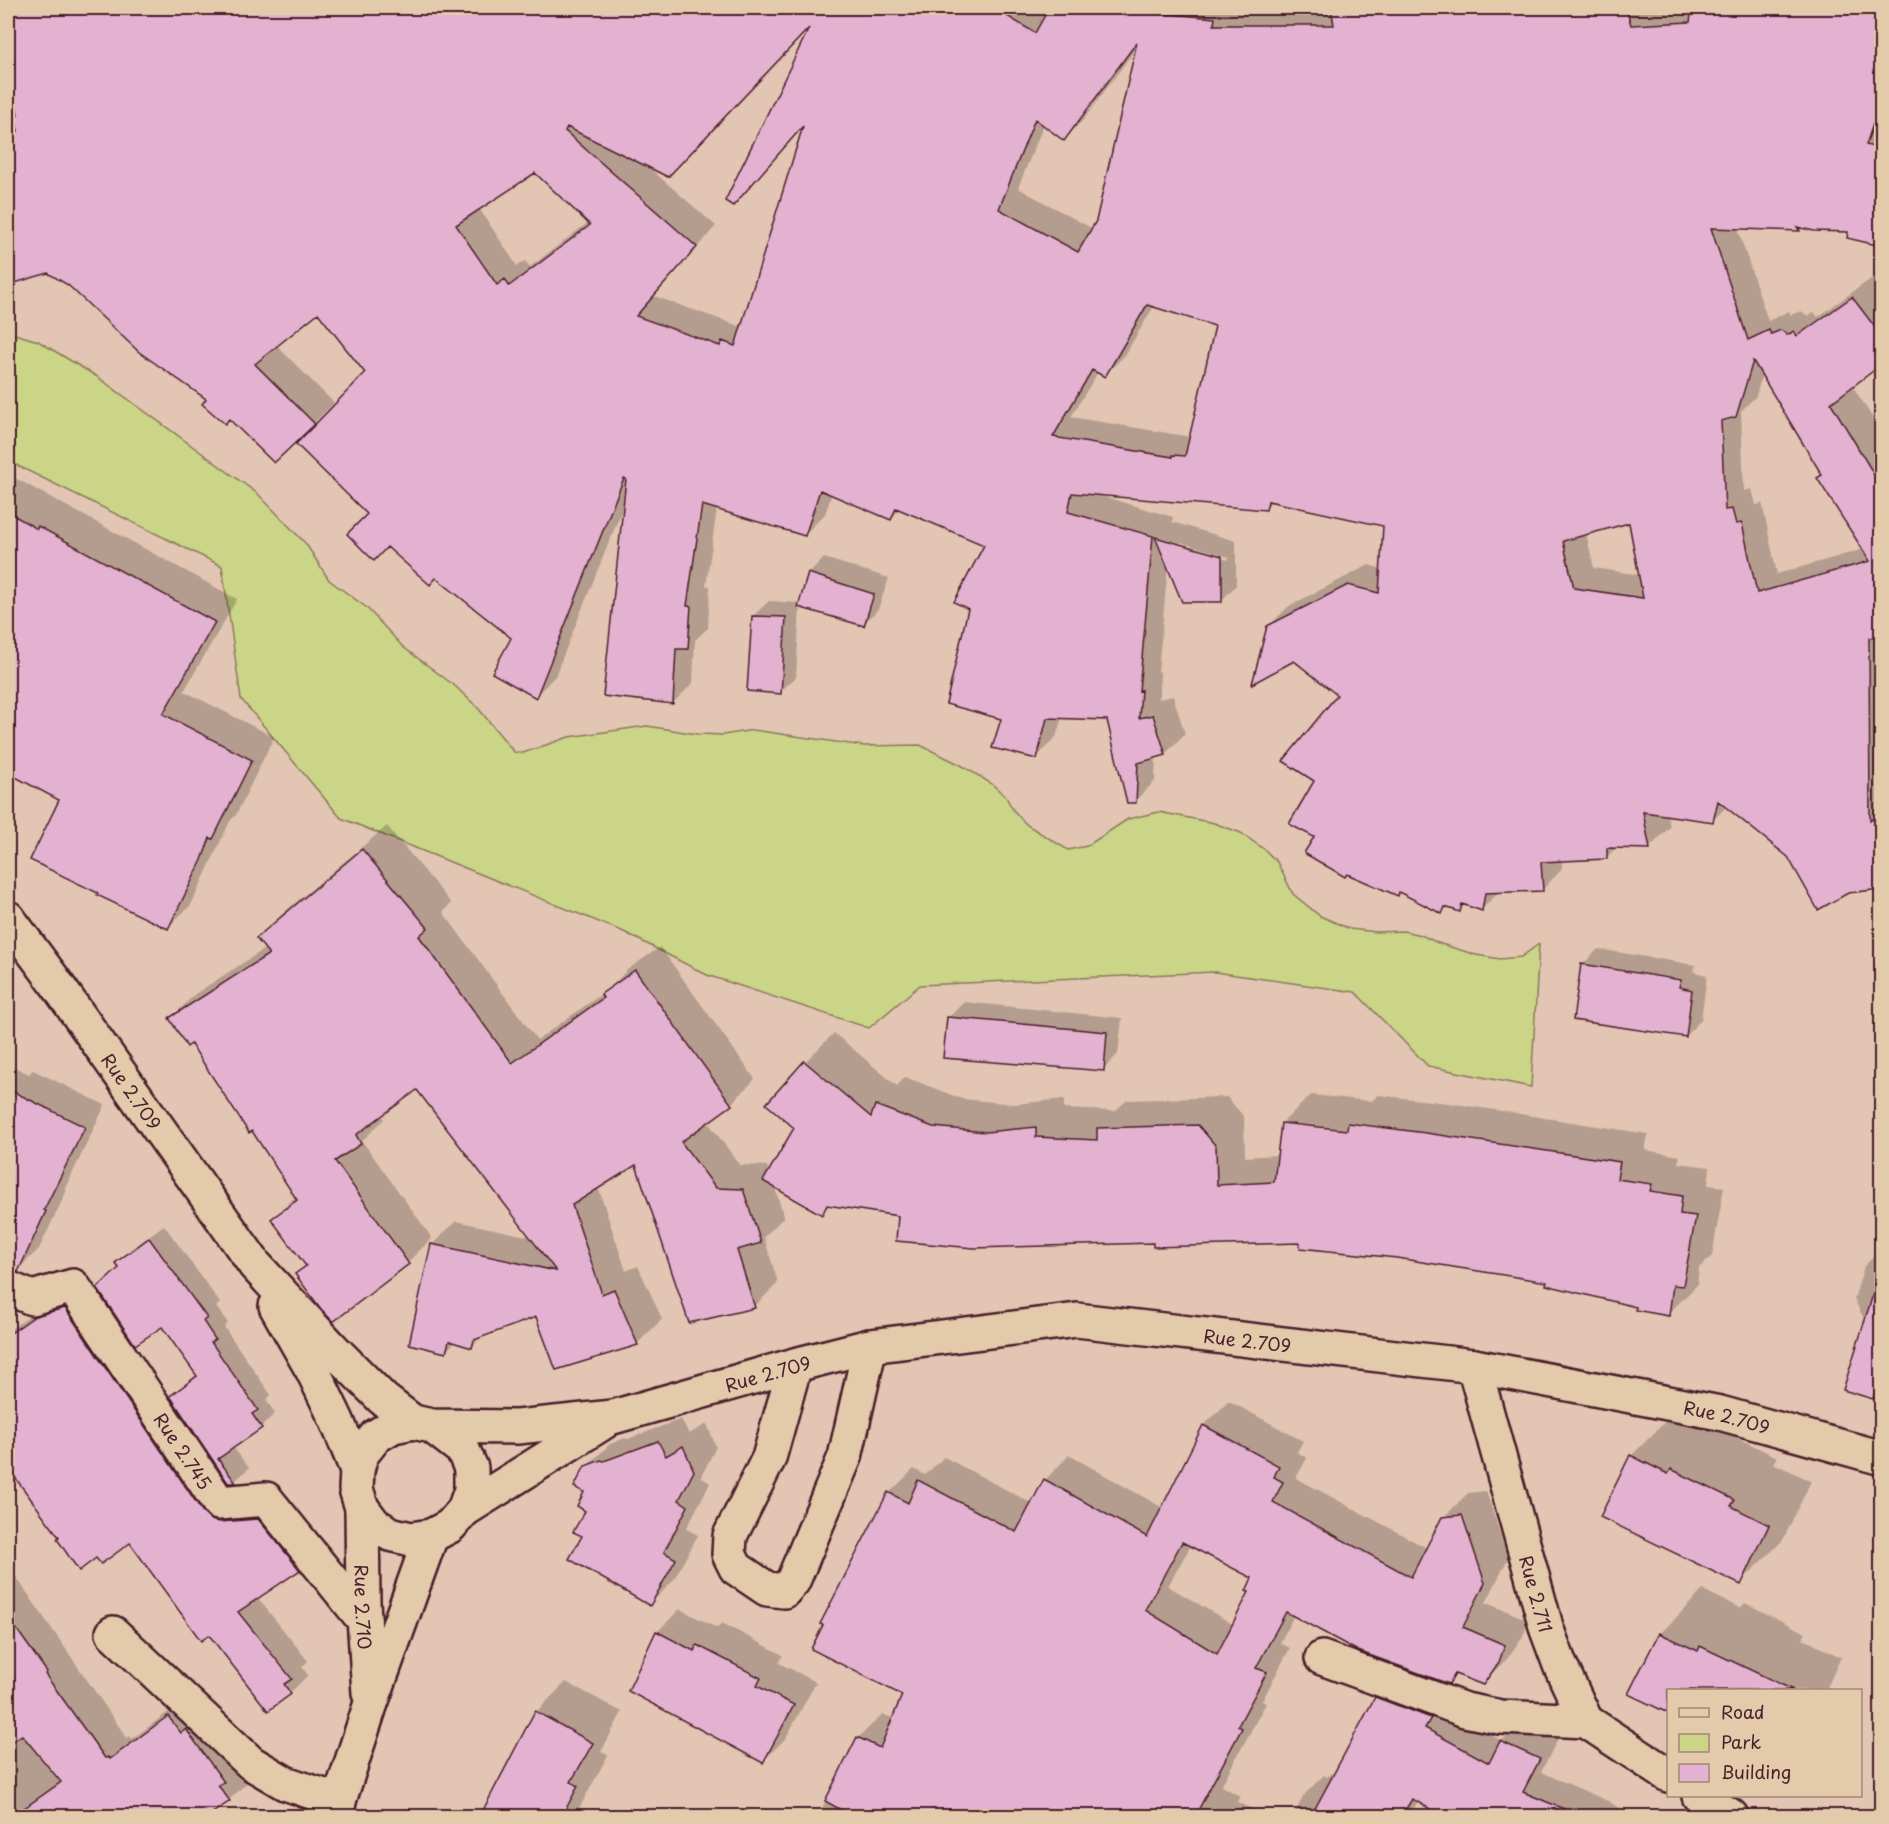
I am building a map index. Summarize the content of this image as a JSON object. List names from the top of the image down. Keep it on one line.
{"streets":{"street":["Rue 2.709","Rue 2.745","Rue 2.711","Rue 2.710"]},"crossings":[["Rue 2.709","Rue 2.711"],["Rue 2.709","Rue 2.710"],["Rue 2.745","Rue 2.710"]],"legend":["Road","Park","Building"]}
